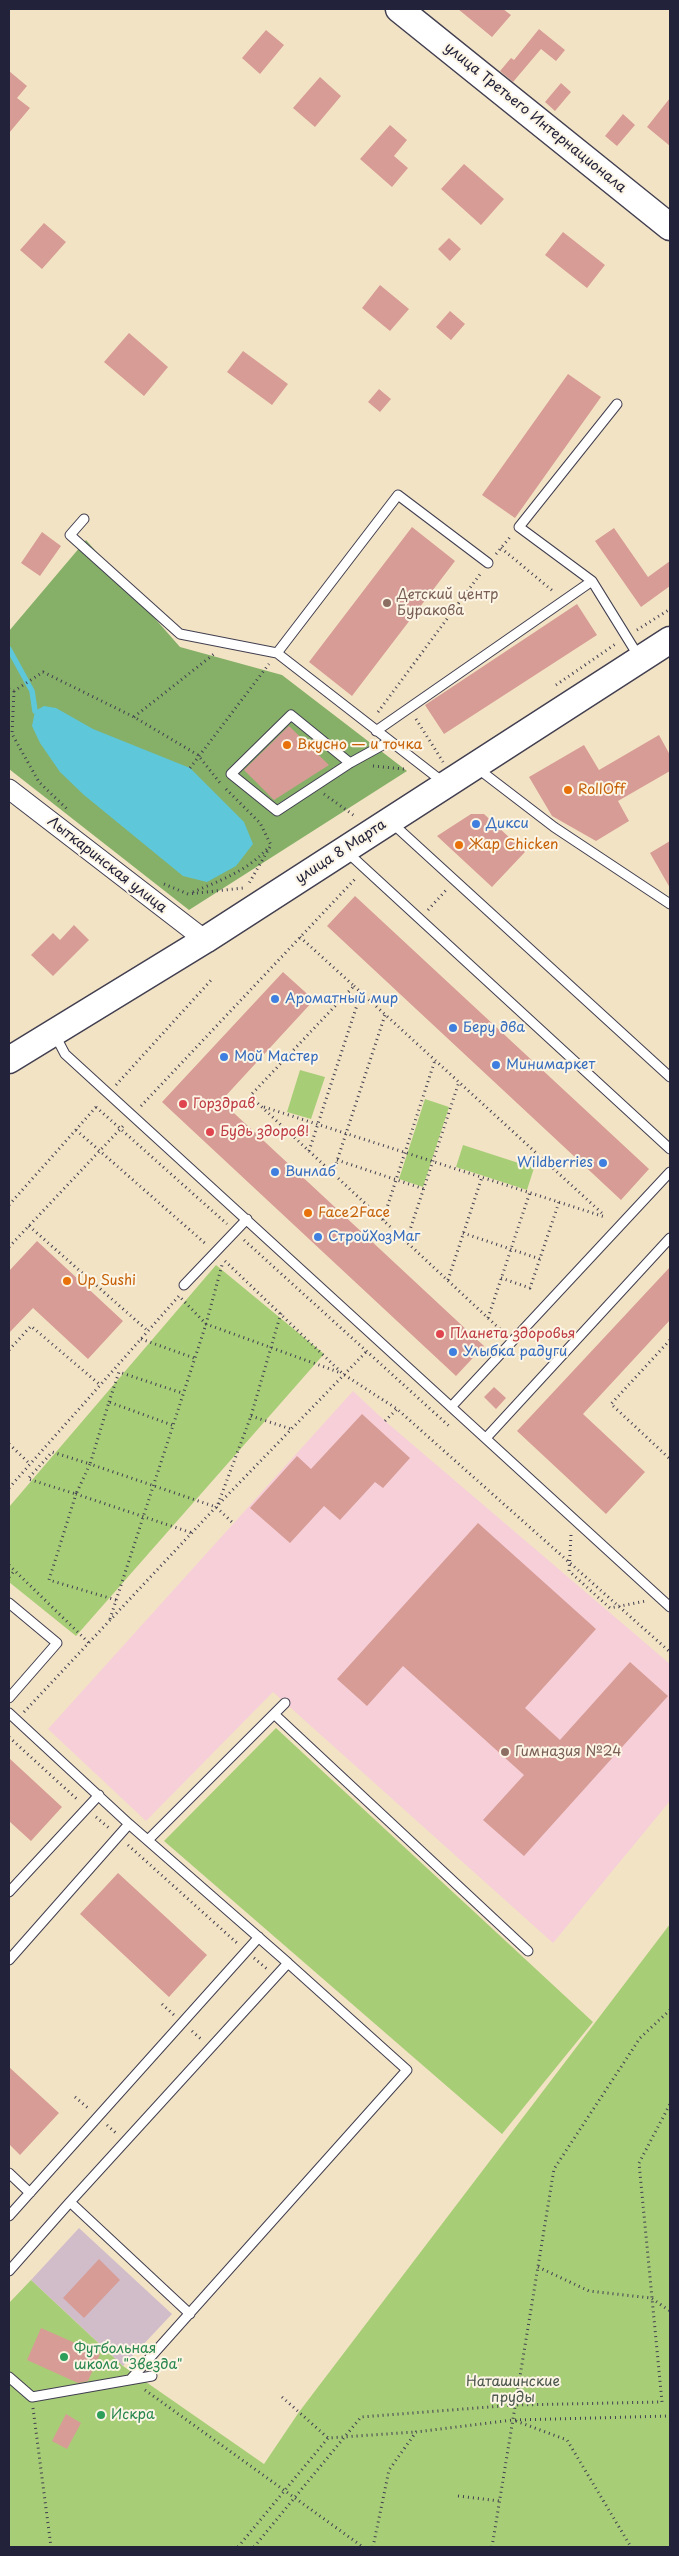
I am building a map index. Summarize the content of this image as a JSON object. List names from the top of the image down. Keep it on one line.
{"streets":{"street":["улица Третьего Интернационала","улица 8 Марта","Лыткаринская улица"]},"crossings":[["улица 8 Марта","Лыткаринская улица"]],"parks":["Наташинские пруды"],"places":["Детский центр Буракова","Вкусно — и точка","RollOff","Дикси","Жар Chicken","Ароматный мир","Беру два","Мой Мастер","Минимаркет","Горздрав","Будь здоров!","Wildberries","Винлаб","Face2Face","СтройХозМаг","Up Sushi","Планета здоровья","Улыбка радуги","Гимназия №24","Футбольная школа \"Звезда\"","Искра"]}
